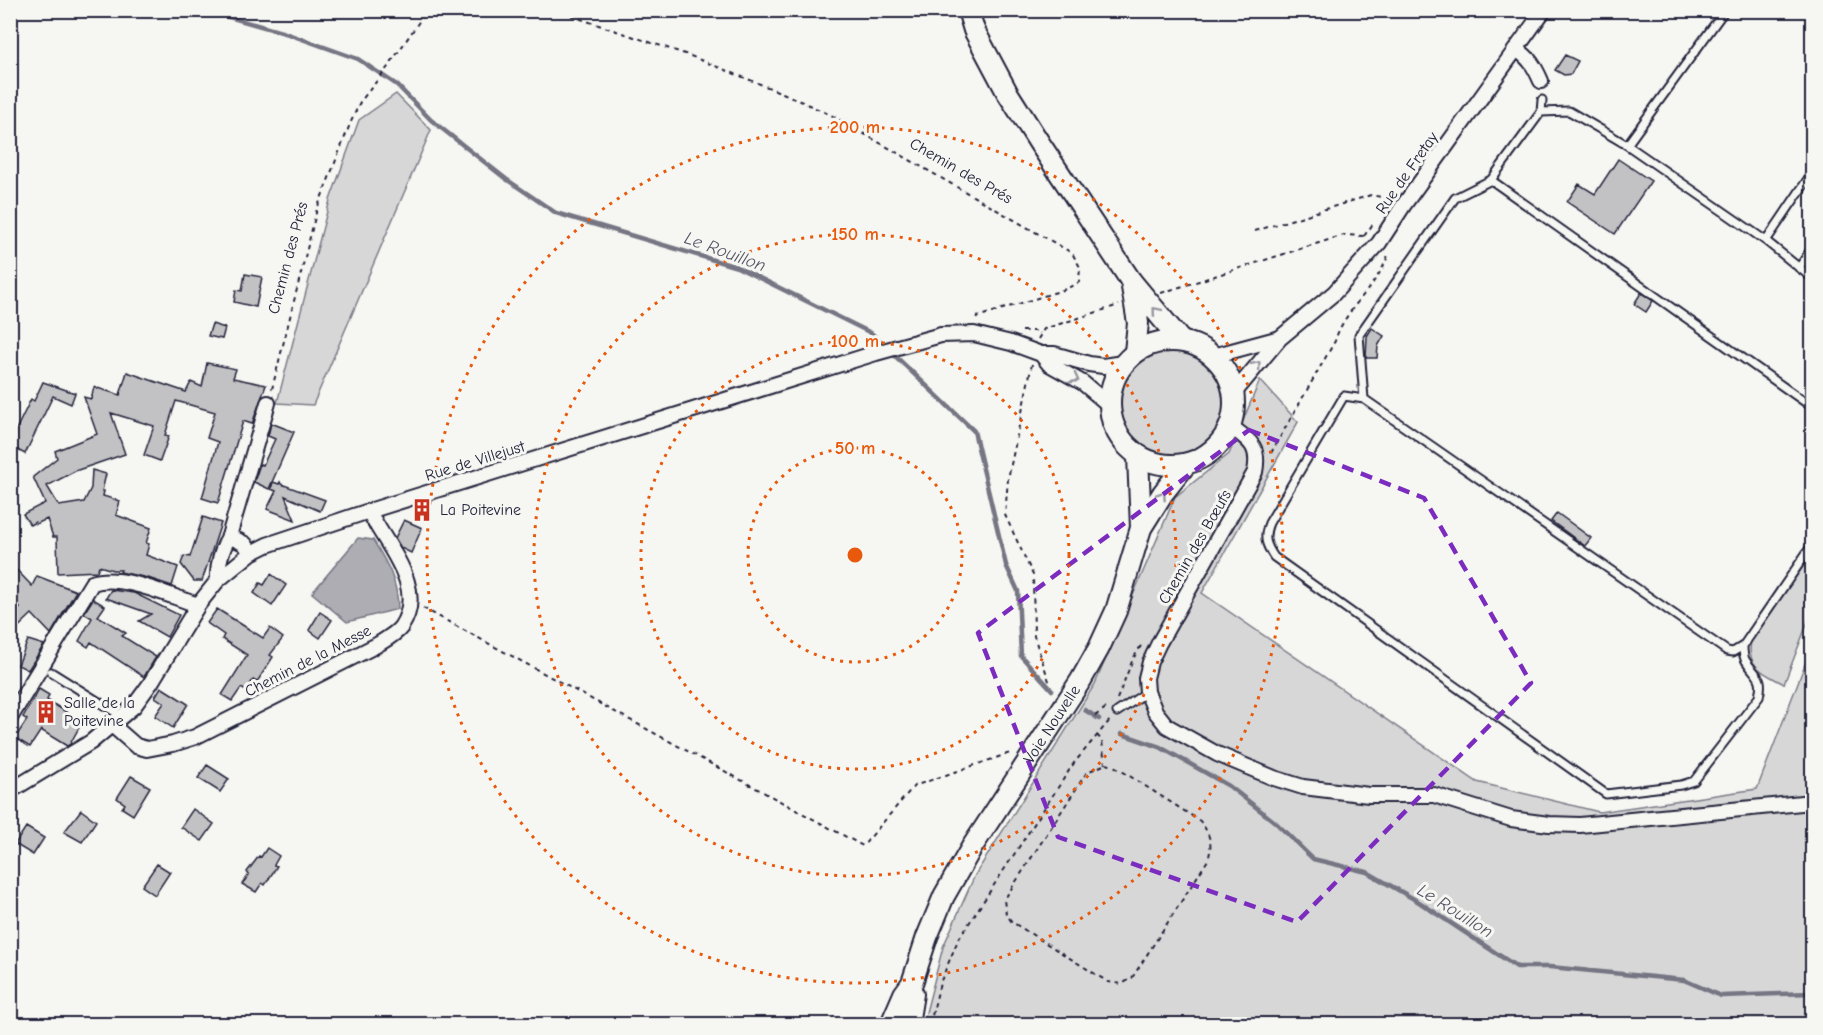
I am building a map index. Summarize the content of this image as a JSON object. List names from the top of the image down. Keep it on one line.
{"streets":{"main road":["Voie Nouvelle"],"street":["Rue de Fretay","Rue de Villejust","Chemin des Bœufs","Chemin de la Messe"],"path":["Chemin des Prés"]},"crossings":[["Chemin des Prés","Rue de Villejust"],["Rue de Fretay","Rue de Villejust"],["Rue de Fretay","Chemin des Bœufs"],["Rue de Fretay","Voie Nouvelle"],["Rue de Villejust","Chemin des Bœufs"],["Rue de Villejust","Chemin de la Messe"],["Rue de Villejust","Voie Nouvelle"],["Chemin des Bœufs","Voie Nouvelle"]],"water":["Le Rouillon"],"places":{"building":["La Poitevine","Salle de la Poitevine"]},"rings":["200 m","150 m","100 m","50 m"]}
